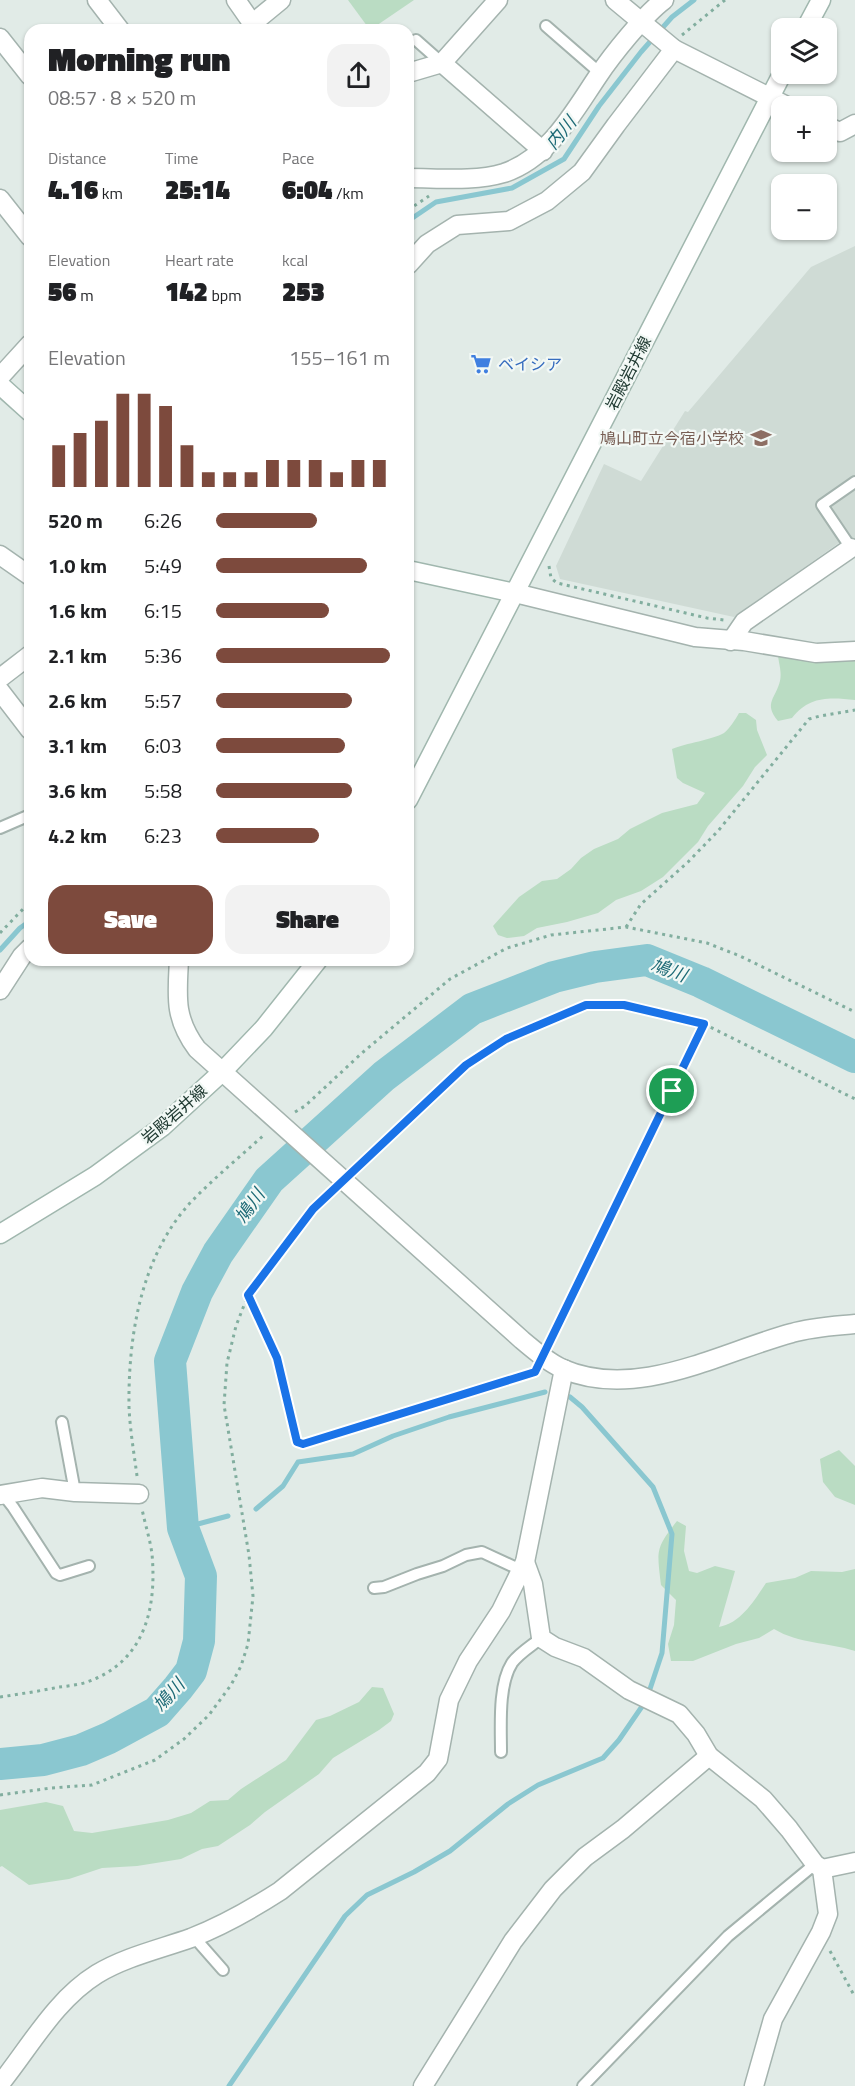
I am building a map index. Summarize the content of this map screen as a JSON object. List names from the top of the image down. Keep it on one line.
{"streets":{"street":["岩殿岩井線"]},"water":["内川","鳩川"],"places":{"supermarket":["ベイシア"],"school or university":["鳩山町立今宿小学校"]},"page":{"map_buttons":["+","−"],"heading":["Morning run","08:57 · 8 × 520 m"],"stats":[["Distance","4.16 km"],["Time","25:14"],["Pace","6:04 /km"],["Elevation","56 m"],["Heart rate","142 bpm"],["kcal","253"]],"chart":["Elevation","155–161 m"],"list":[{"name":"520 m","note":"6:26"},{"name":"1.0 km","note":"5:49"},{"name":"1.6 km","note":"6:15"},{"name":"2.1 km","note":"5:36"},{"name":"2.6 km","note":"5:57"},{"name":"3.1 km","note":"6:03"},{"name":"3.6 km","note":"5:58"},{"name":"4.2 km","note":"6:23"}],"buttons":["Save","Share"]}}
